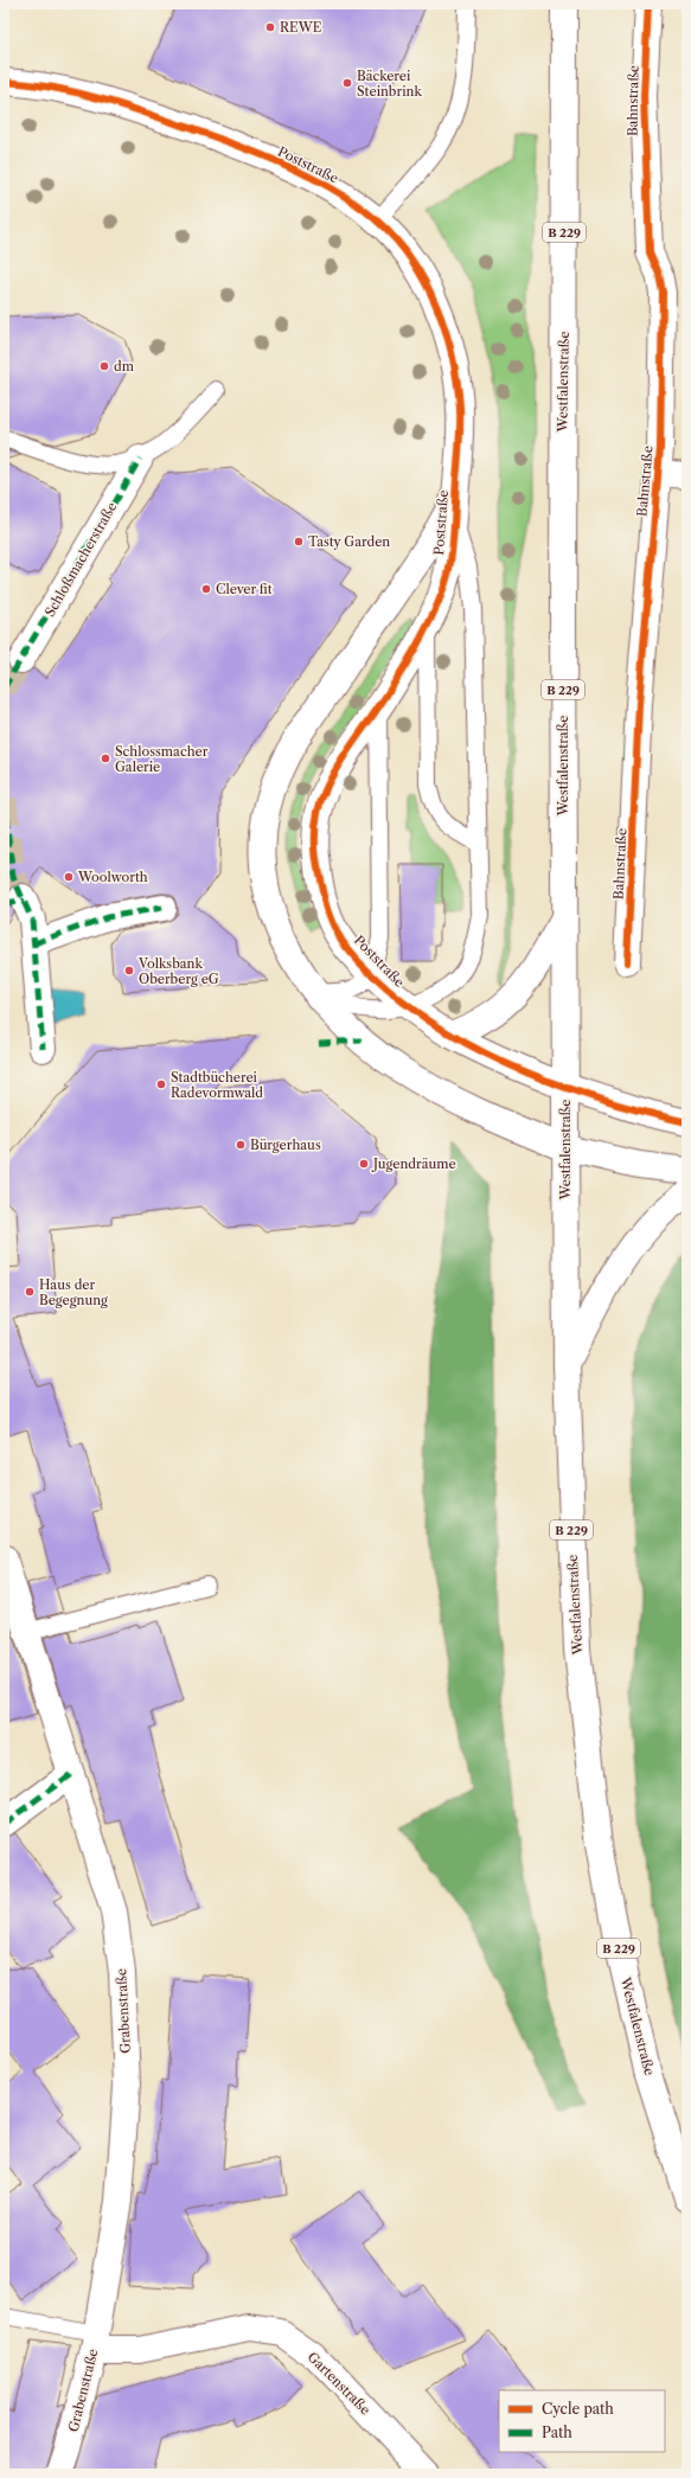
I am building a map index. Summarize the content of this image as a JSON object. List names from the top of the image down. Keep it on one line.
{"streets":{"street":["Bahnstraße","Poststraße","B 229","Westfalenstraße","Schloßmacherstraße","Grabenstraße","Gartenstraße"]},"crossings":[["Poststraße","Westfalenstraße"],["Grabenstraße","Gartenstraße"]],"places":["REWE","Bäckerei Steinbrink","dm","Tasty Garden","Clever fit","Schlossmacher Galerie","Woolworth","Volksbank Oberberg eG","Stadtbücherei Radevormwald","Bürgerhaus","Jugendräume","Haus der Begegnung"],"legend":["Cycle path","Path"]}
